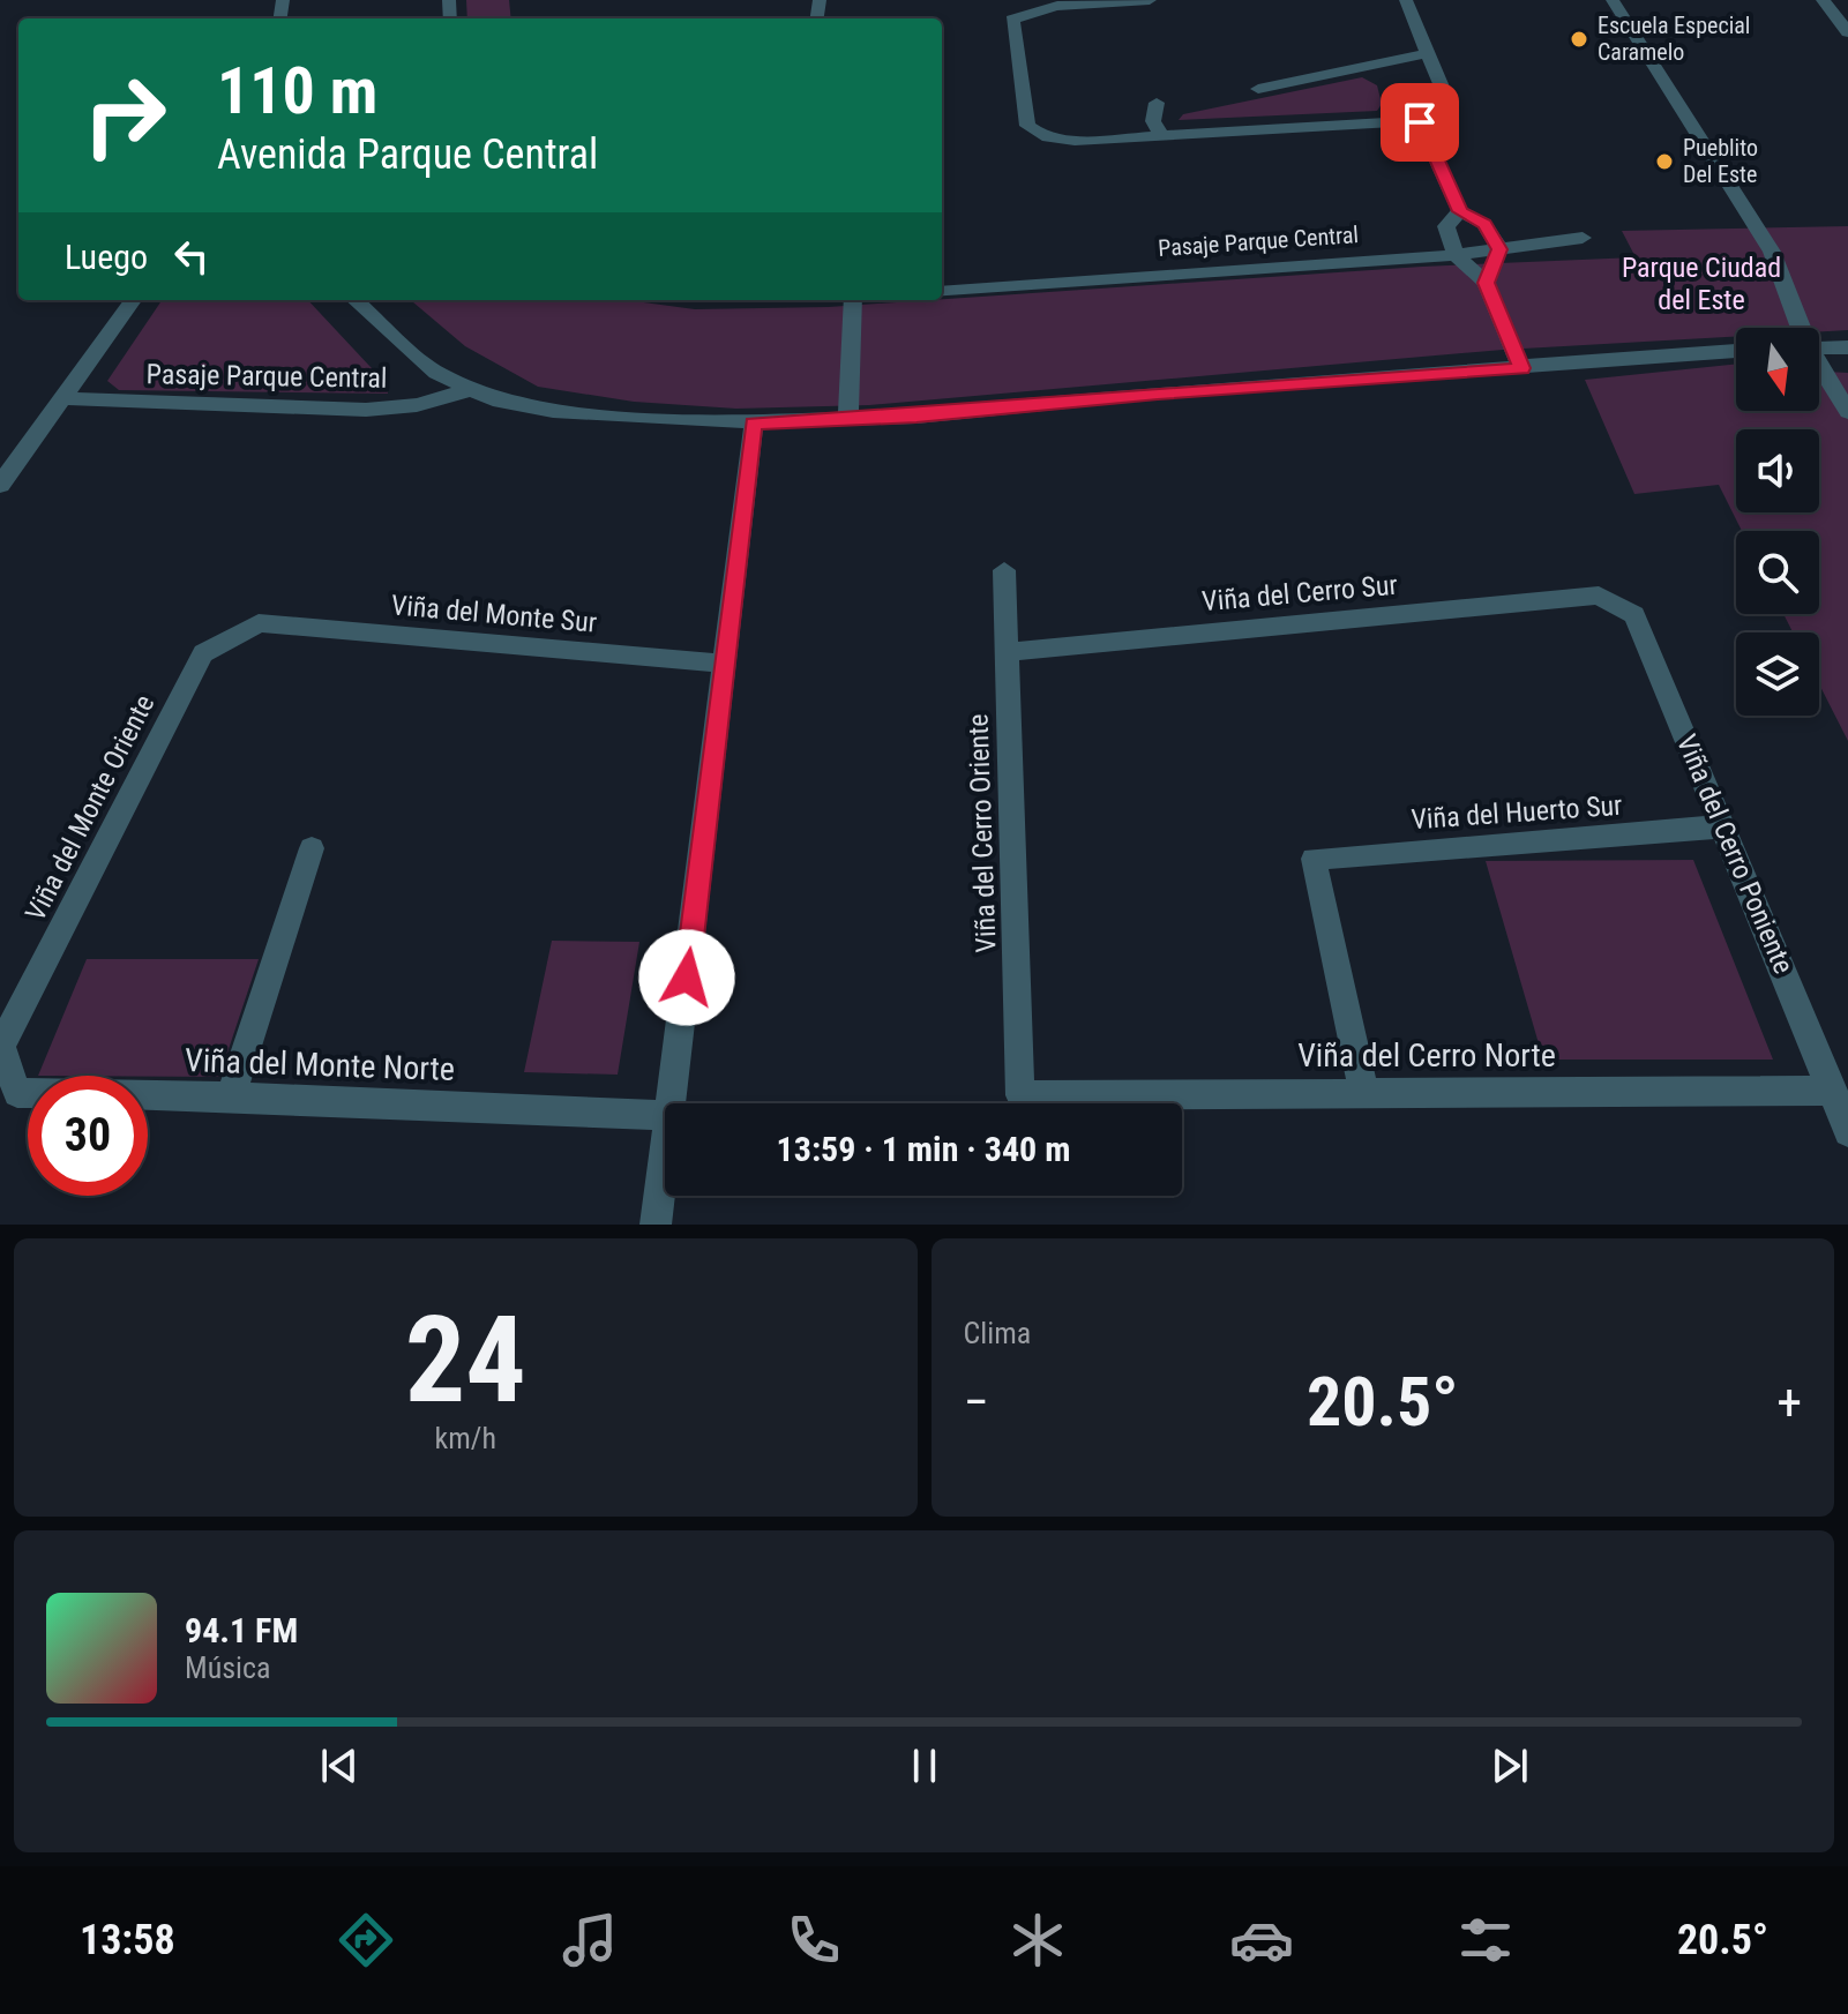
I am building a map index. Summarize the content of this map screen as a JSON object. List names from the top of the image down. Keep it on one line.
{"streets":{"street":["Pasaje Parque Central","Viña del Cerro Sur","Viña del Monte Sur","Viña del Monte Oriente","Viña del Huerto Sur","Viña del Cerro Oriente","Viña del Cerro Poniente","Viña del Cerro Norte","Viña del Monte Norte"]},"crossings":[["Viña del Cerro Sur","Viña del Cerro Oriente"],["Viña del Cerro Sur","Viña del Cerro Poniente"],["Viña del Monte Sur","Viña del Monte Oriente"],["Viña del Monte Oriente","Viña del Monte Norte"],["Viña del Huerto Sur","Viña del Cerro Poniente"],["Viña del Huerto Sur","Viña del Cerro Norte"],["Viña del Cerro Oriente","Viña del Cerro Norte"],["Viña del Cerro Poniente","Viña del Cerro Norte"]],"parks":["Parque Ciudad del Este"],"places":["Escuela Especial Caramelo","Pueblito Del Este"],"north":"bottom","page":{"turn":["110 m","Avenida Parque Central"],"then":"Luego","limit":"30","trip":"13:59 · 1 min · 340 m","tile":[["24","km/h"],"Clima"],"heat":["−","20.5°","+"],"song":["94.1 FM","Música"],"tabs":["13:58","20.5°"]}}
